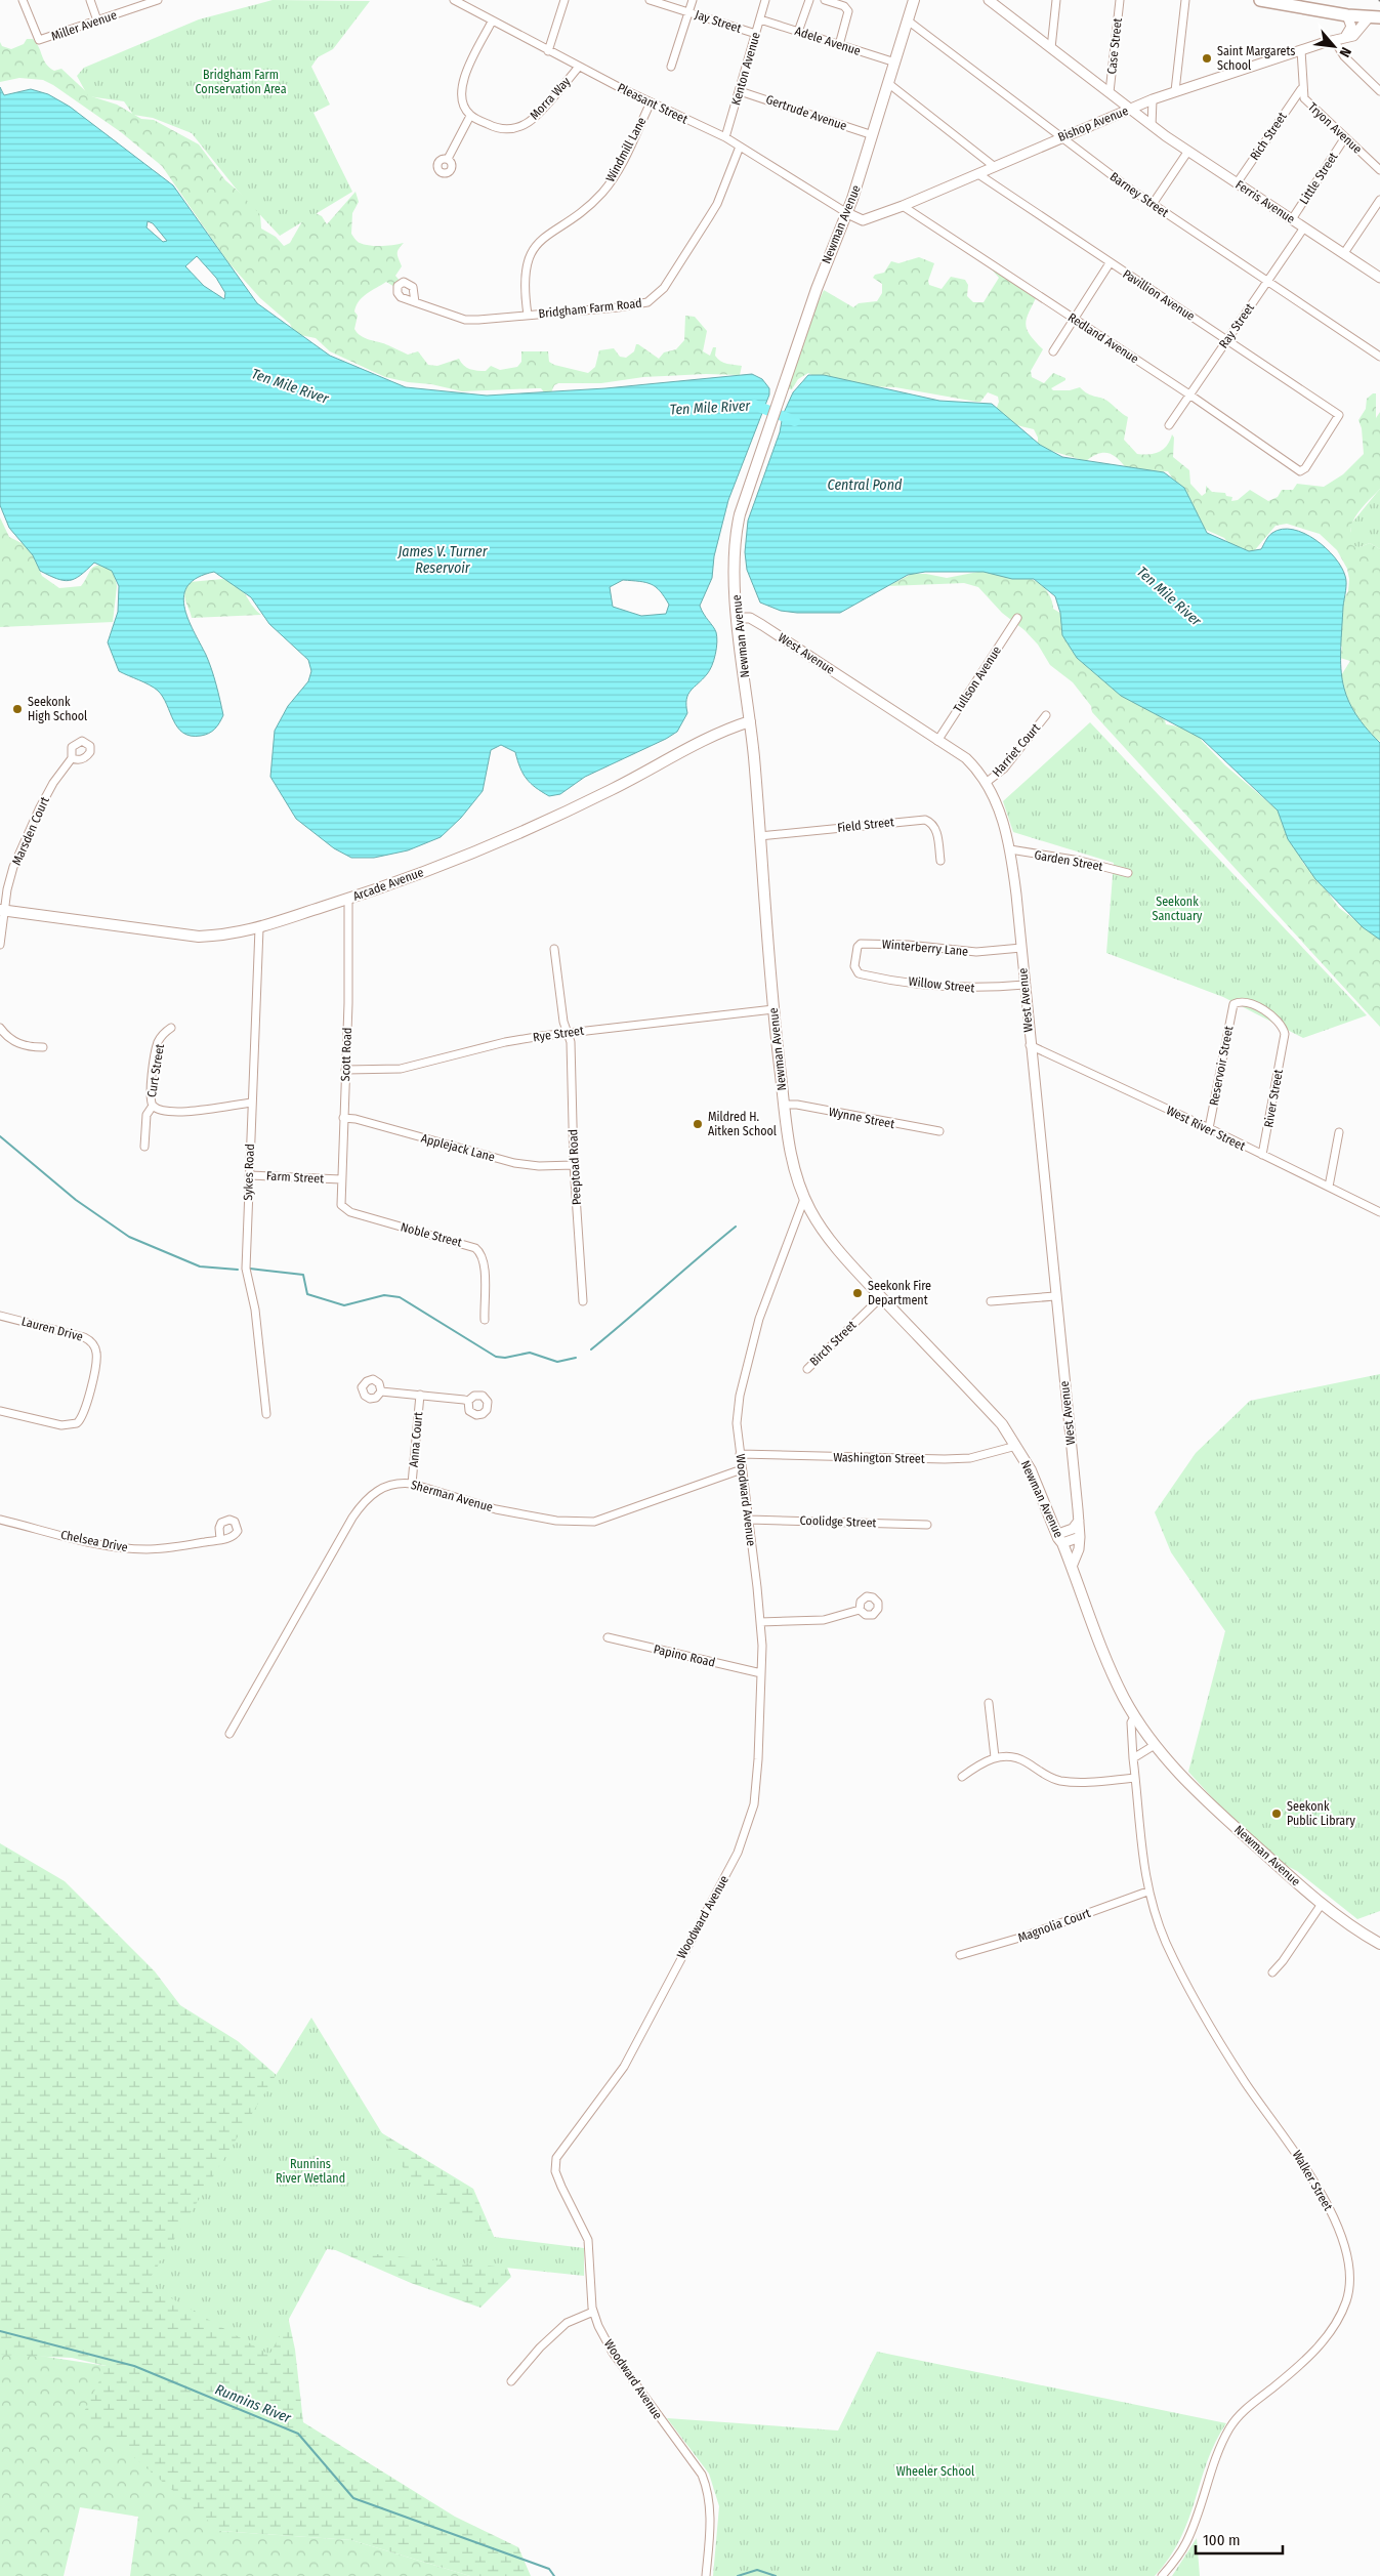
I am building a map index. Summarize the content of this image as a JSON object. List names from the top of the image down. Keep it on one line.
{"streets":{"main road":["Newman Avenue","Arcade Avenue"],"street":["Jay Street","Miller Avenue","Adele Avenue","Case Street","Kenton Avenue","Morra Way","Pleasant Street","Gertrude Avenue","Bishop Avenue","Tryon Avenue","Rich Street","Windmill Lane","Little Street","Barney Street","Ferris Avenue","Pavillion Avenue","Bridgham Farm Road","Ray Street","Redland Avenue","West Avenue","Tullson Avenue","Harriet Court","Field Street","Marsden Court","Garden Street","Winterberry Lane","Willow Street","Rye Street","Scott Road","Reservoir Street","Curt Street","River Street","Wynne Street","West River Street","Applejack Lane","Peeptoad Road","Sykes Road","Farm Street","Noble Street","Lauren Drive","Birch Street","Anna Court","Washington Street","Sherman Avenue","Woodward Avenue","Coolidge Street","Chelsea Drive","Papino Road","Magnolia Court","Walker Street"]},"crossings":[["Jay Street","Kenton Avenue"],["Adele Avenue","Kenton Avenue"],["Adele Avenue","Newman Avenue"],["Case Street","Ferris Avenue"],["Kenton Avenue","Pleasant Street"],["Kenton Avenue","Gertrude Avenue"],["Morra Way","Pleasant Street"],["Pleasant Street","Bishop Avenue"],["Pleasant Street","Windmill Lane"],["Pleasant Street","Newman Avenue"],["Pleasant Street","Bridgham Farm Road"],["Gertrude Avenue","Newman Avenue"],["Bishop Avenue","Tryon Avenue"],["Bishop Avenue","Barney Street"],["Bishop Avenue","Ferris Avenue"],["Bishop Avenue","Newman Avenue"],["Bishop Avenue","Pavillion Avenue"],["Bishop Avenue","Redland Avenue"],["Tryon Avenue","Rich Street"],["Tryon Avenue","Little Street"],["Rich Street","Ferris Avenue"],["Windmill Lane","Bridgham Farm Road"],["Little Street","Ferris Avenue"],["Barney Street","Newman Avenue"],["Barney Street","Ray Street"],["Ferris Avenue","Ray Street"],["Newman Avenue","West Avenue"],["Newman Avenue","Field Street"],["Newman Avenue","Arcade Avenue"],["Newman Avenue","Rye Street"],["Newman Avenue","Wynne Street"],["Newman Avenue","Birch Street"],["Newman Avenue","Washington Street"],["Newman Avenue","Woodward Avenue"],["Newman Avenue","Walker Street"],["Pavillion Avenue","Ray Street"],["Pavillion Avenue","Redland Avenue"],["Ray Street","Redland Avenue"],["West Avenue","Tullson Avenue"],["West Avenue","Harriet Court"],["West Avenue","Garden Street"],["West Avenue","Winterberry Lane"],["West Avenue","Willow Street"],["West Avenue","West River Street"],["Marsden Court","Arcade Avenue"],["Arcade Avenue","Scott Road"],["Arcade Avenue","Sykes Road"],["Winterberry Lane","Willow Street"],["Rye Street","Scott Road"],["Rye Street","Peeptoad Road"],["Scott Road","Applejack Lane"],["Scott Road","Farm Street"],["Scott Road","Noble Street"],["Reservoir Street","River Street"],["Reservoir Street","West River Street"],["River Street","West River Street"],["Applejack Lane","Peeptoad Road"],["Sykes Road","Farm Street"],["Anna Court","Sherman Avenue"],["Washington Street","Woodward Avenue"],["Sherman Avenue","Woodward Avenue"],["Woodward Avenue","Coolidge Street"],["Woodward Avenue","Papino Road"],["Magnolia Court","Walker Street"]],"water":["Ten Mile River","Central Pond","James V. Turner Reservoir","Runnins River"],"parks":["Bridgham Farm Conservation Area","Seekonk Sanctuary","Runnins River Wetland","Wheeler School"],"places":["Saint Margarets School","Seekonk High School","Mildred H. Aitken School","Seekonk Fire Department","Seekonk Public Library"],"scale_bar":"100 m","north":"bottom right"}
